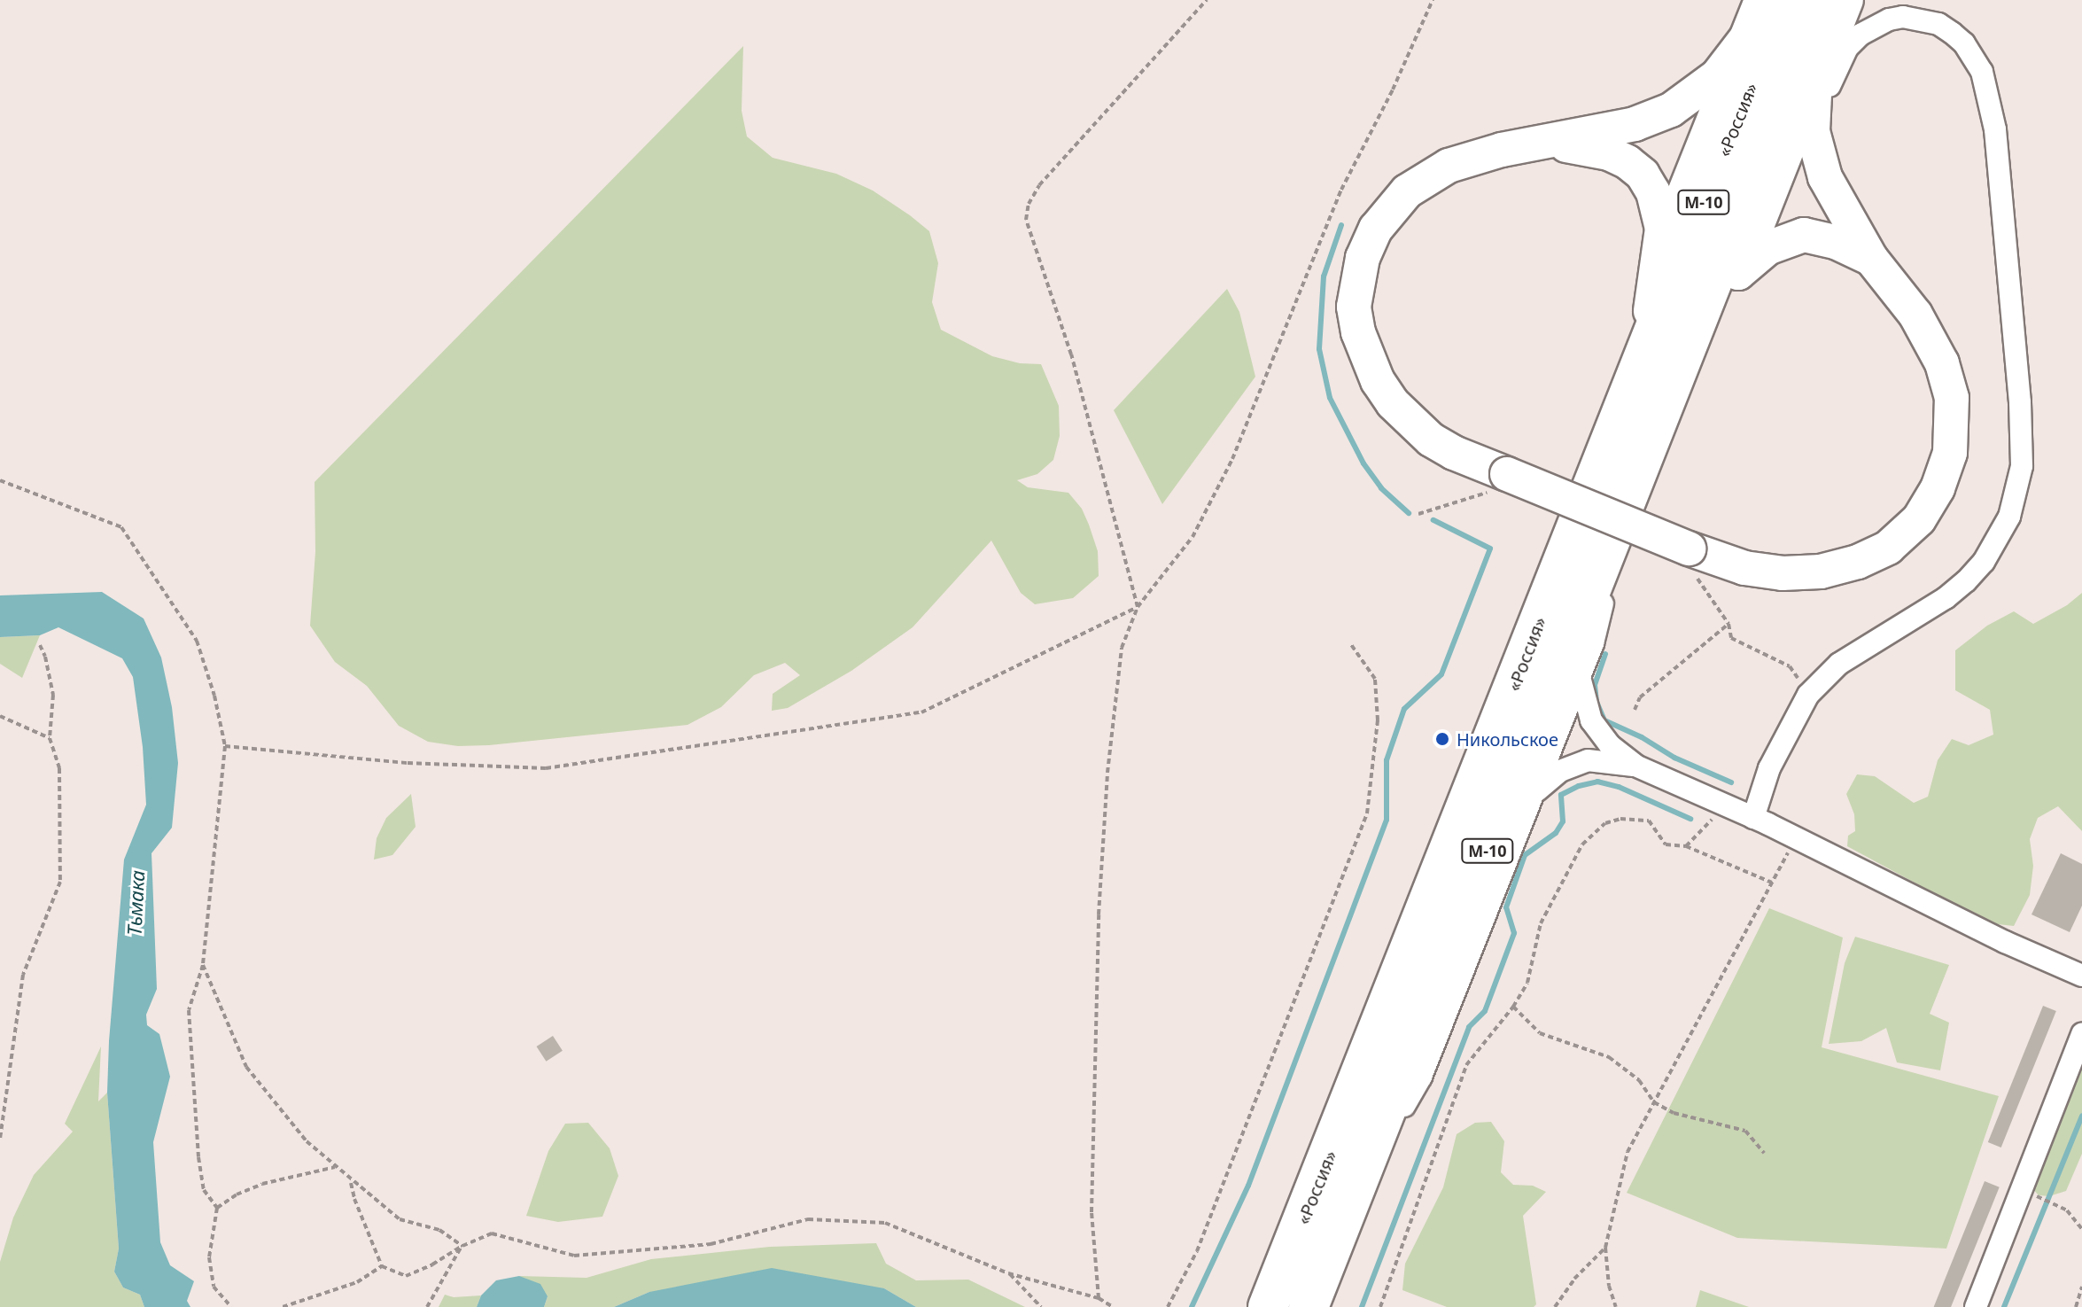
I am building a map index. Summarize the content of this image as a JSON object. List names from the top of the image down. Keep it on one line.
{"streets":{"highway":["«Россия»","М-10"]},"water":["Тьмака"],"places":["Никольское"]}
